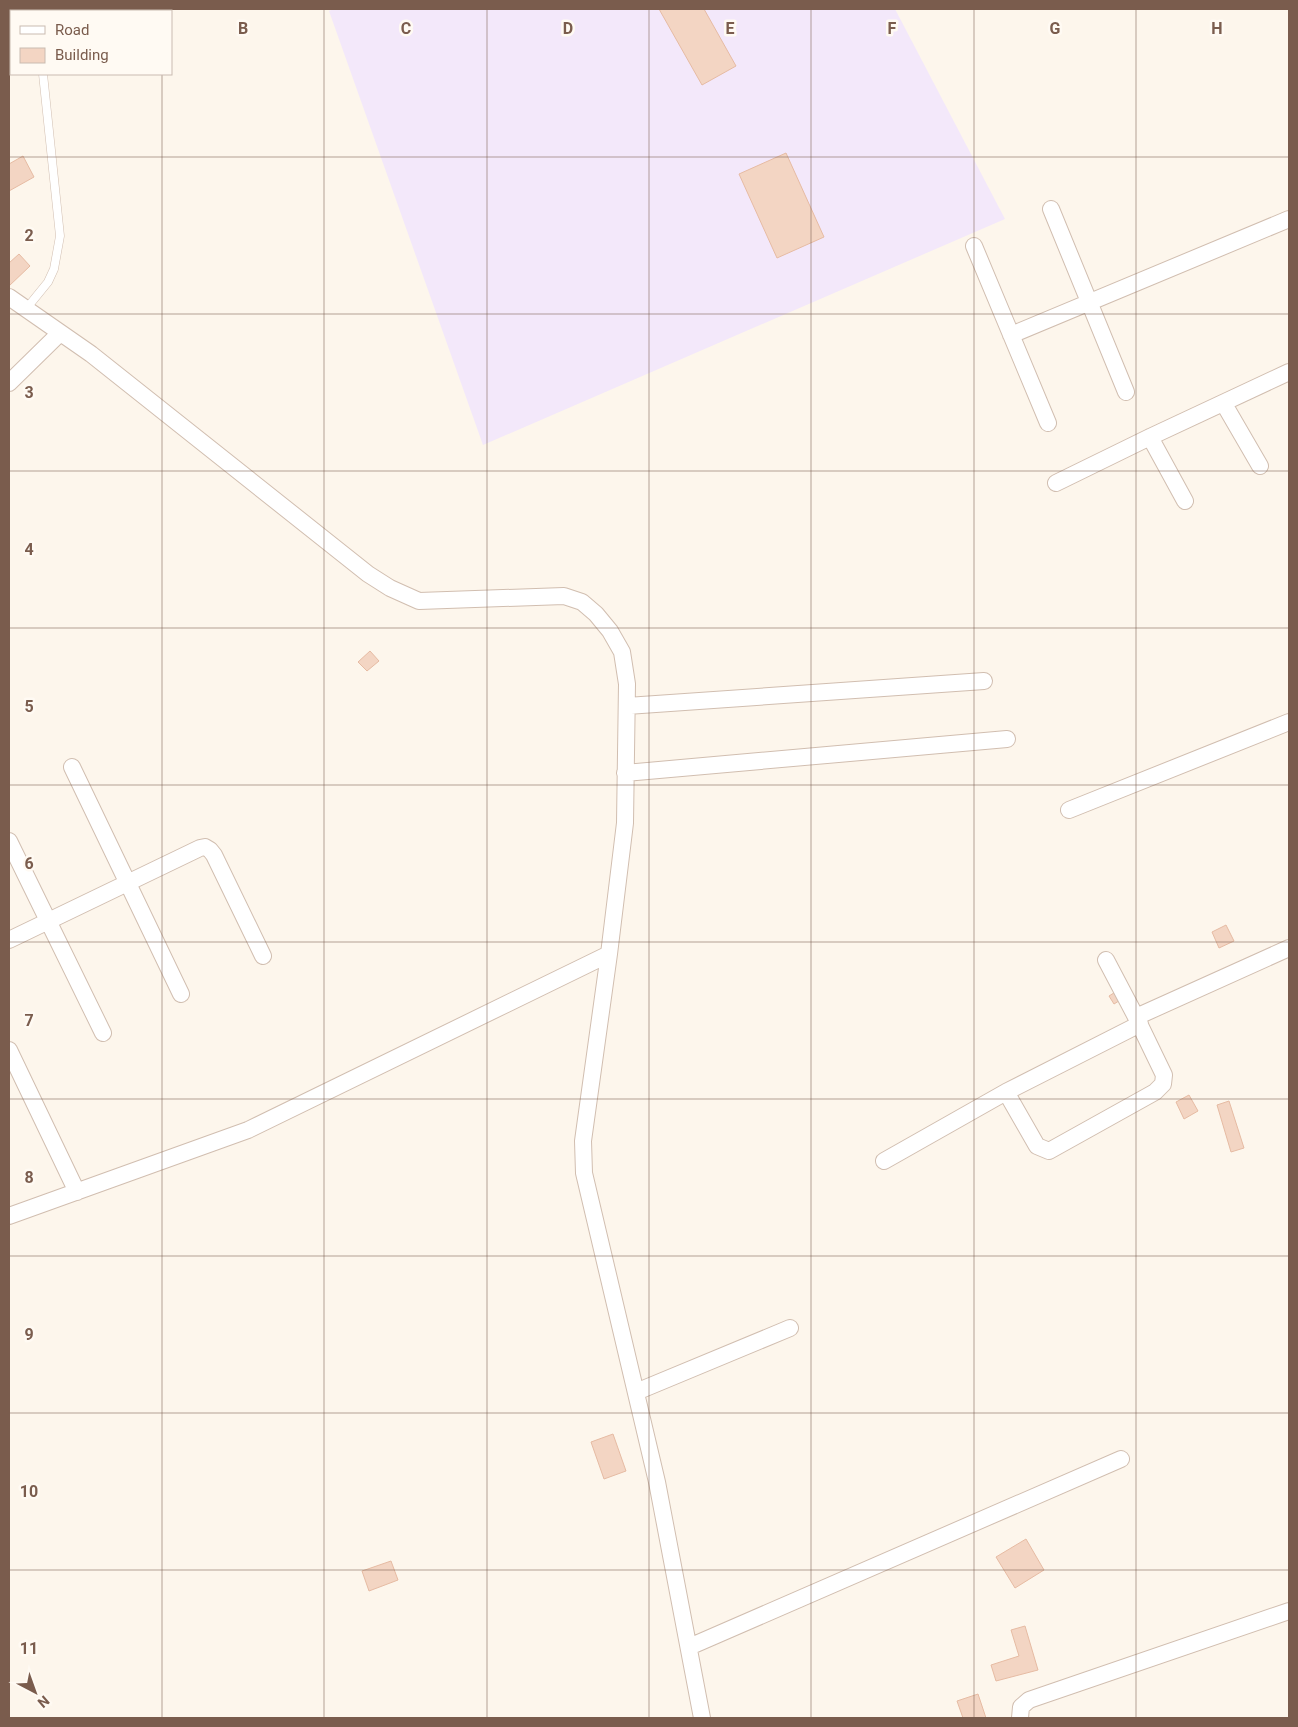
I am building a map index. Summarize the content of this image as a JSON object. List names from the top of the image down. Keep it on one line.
{"legend":["Road","Building"],"north":"bottom right","grid":{"columns":["B","C","D","E","F","G","H"],"rows":["2","3","4","5","6","7","8","9","10","11"]}}
